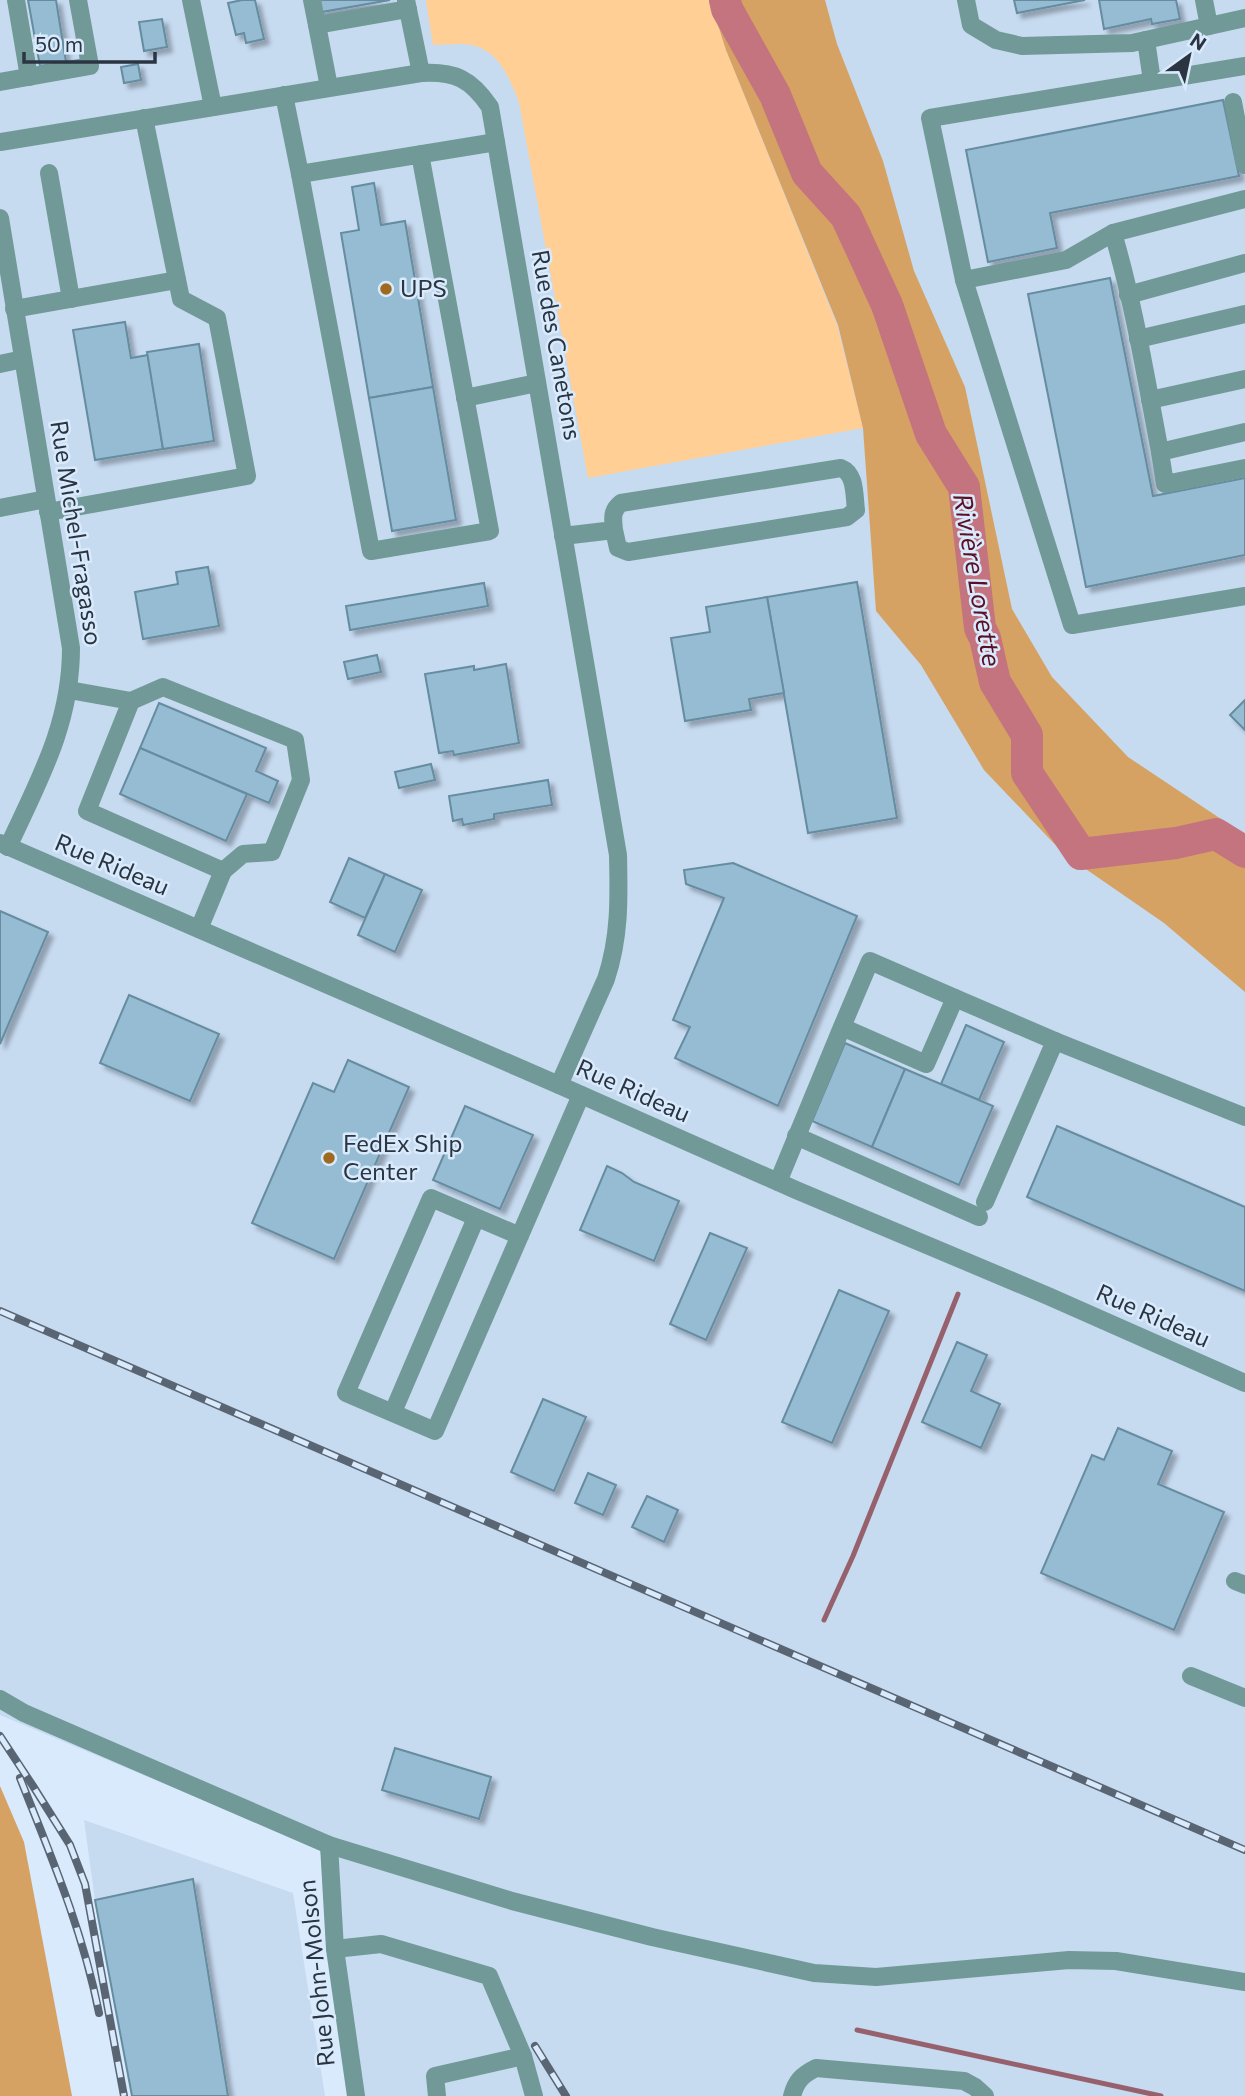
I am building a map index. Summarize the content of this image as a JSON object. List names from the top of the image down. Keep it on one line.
{"streets":{"street":["Rue des Canetons","Rue Michel-Fragasso","Rue Rideau","Rue John-Molson"]},"crossings":[["Rue des Canetons","Rue Rideau"],["Rue Michel-Fragasso","Rue Rideau"]],"water":["Rivière Lorette"],"places":["UPS","FedEx Ship Center"],"scale_bar":"50 m","north":"top right"}
